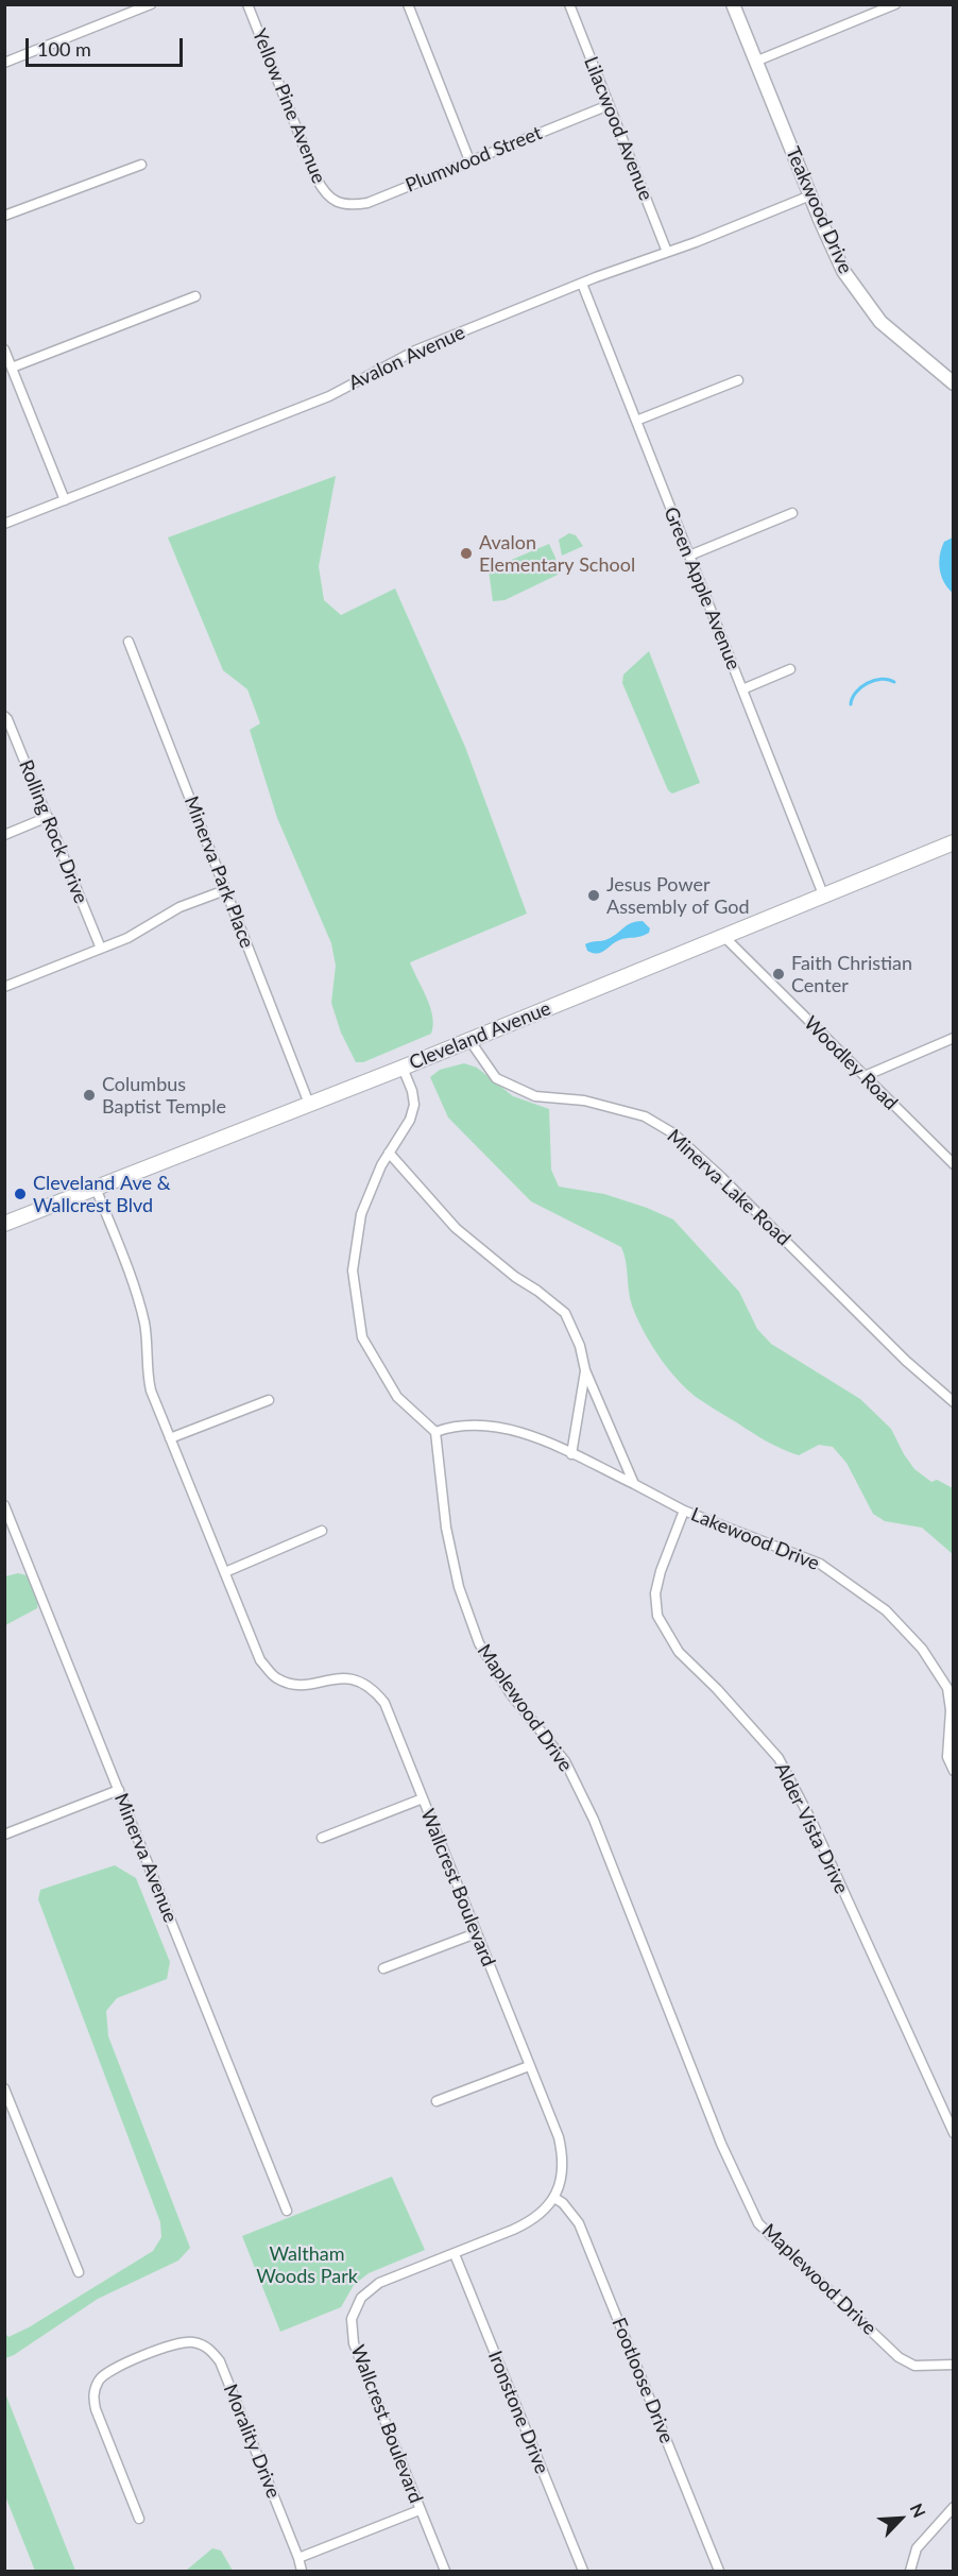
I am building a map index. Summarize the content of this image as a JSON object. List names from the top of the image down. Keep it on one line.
{"streets":{"main road":["Cleveland Avenue"],"street":["Yellow Pine Avenue","Lilacwood Avenue","Plumwood Street","Teakwood Drive","Avalon Avenue","Green Apple Avenue","Rolling Rock Drive","Minerva Park Place","Woodley Road","Minerva Lake Road","Lakewood Drive","Maplewood Drive","Alder Vista Drive","Minerva Avenue","Wallcrest Boulevard","Footloose Drive","Ironstone Drive","Morality Drive"]},"crossings":[["Yellow Pine Avenue","Plumwood Street"],["Lilacwood Avenue","Plumwood Street"],["Lilacwood Avenue","Avalon Avenue"],["Teakwood Drive","Avalon Avenue"],["Avalon Avenue","Green Apple Avenue"],["Green Apple Avenue","Cleveland Avenue"],["Minerva Park Place","Cleveland Avenue"],["Cleveland Avenue","Woodley Road"],["Cleveland Avenue","Minerva Lake Road"],["Cleveland Avenue","Wallcrest Boulevard"],["Lakewood Drive","Maplewood Drive"],["Lakewood Drive","Alder Vista Drive"],["Wallcrest Boulevard","Footloose Drive"],["Wallcrest Boulevard","Ironstone Drive"]],"parks":["Waltham Woods Park"],"places":["Avalon Elementary School","Jesus Power Assembly of God","Faith Christian Center","Columbus Baptist Temple","Cleveland Ave & Wallcrest Blvd"],"scale_bar":"100 m","north":"top right"}
